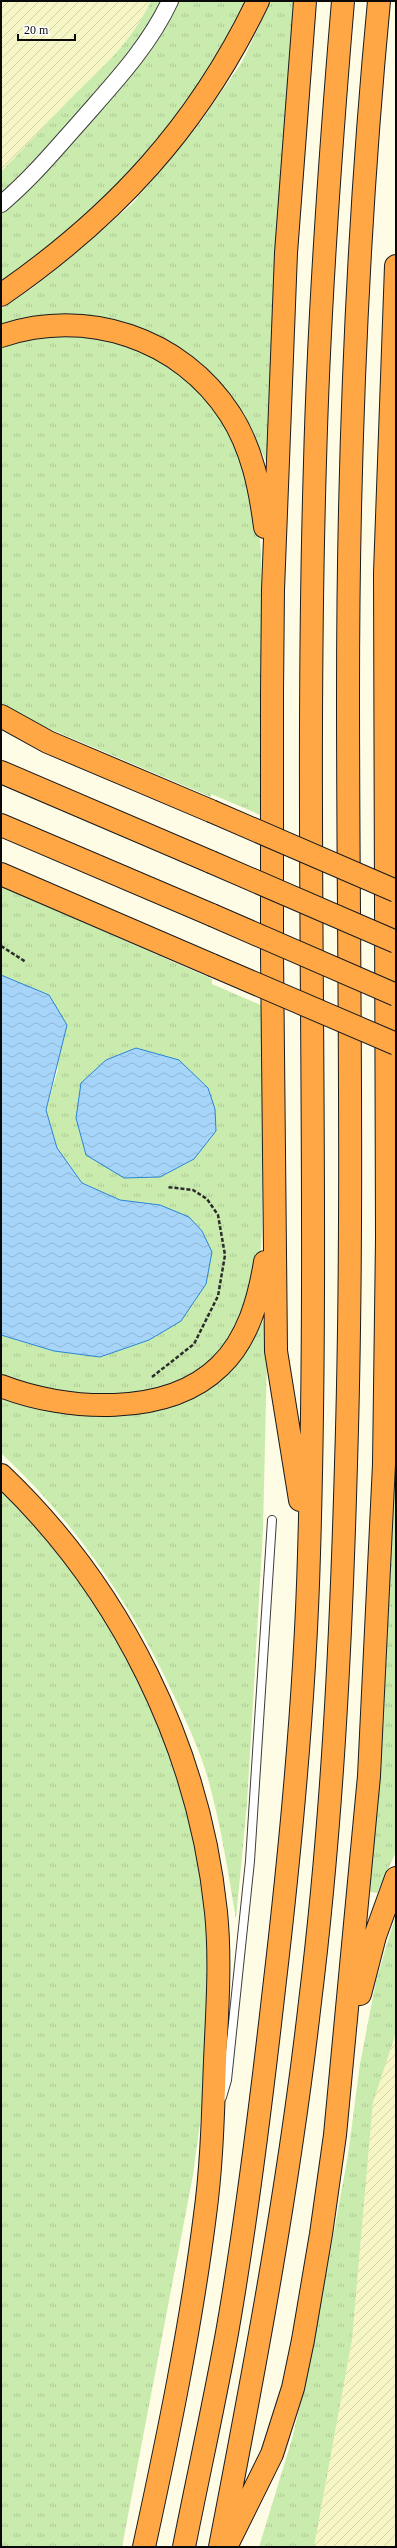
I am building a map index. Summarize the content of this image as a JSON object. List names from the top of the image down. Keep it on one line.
{"scale_bar":"20 m"}
